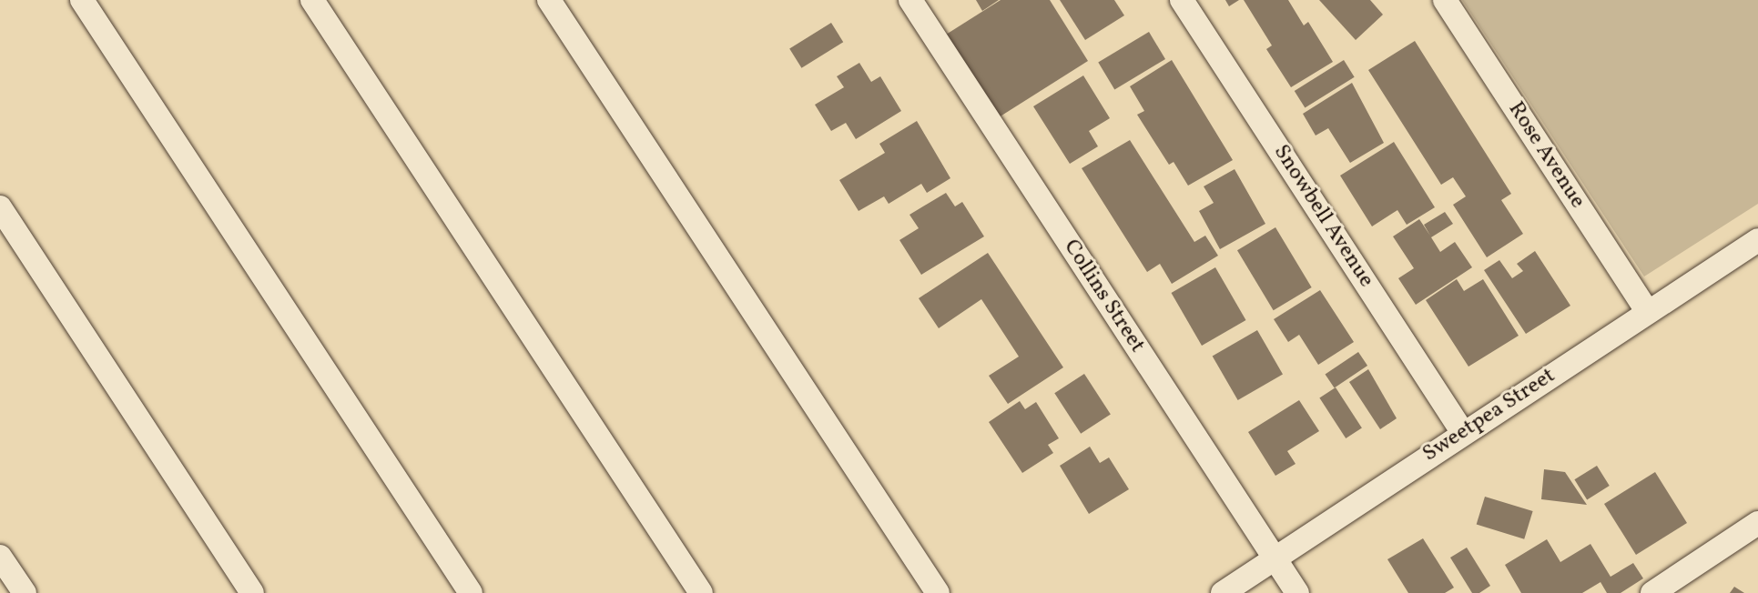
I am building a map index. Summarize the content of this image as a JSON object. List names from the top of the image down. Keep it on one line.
{"streets":{"street":["Rose Avenue","Snowbell Avenue","Collins Street","Sweetpea Street"]},"crossings":[["Rose Avenue","Sweetpea Street"],["Snowbell Avenue","Sweetpea Street"],["Collins Street","Sweetpea Street"]]}
